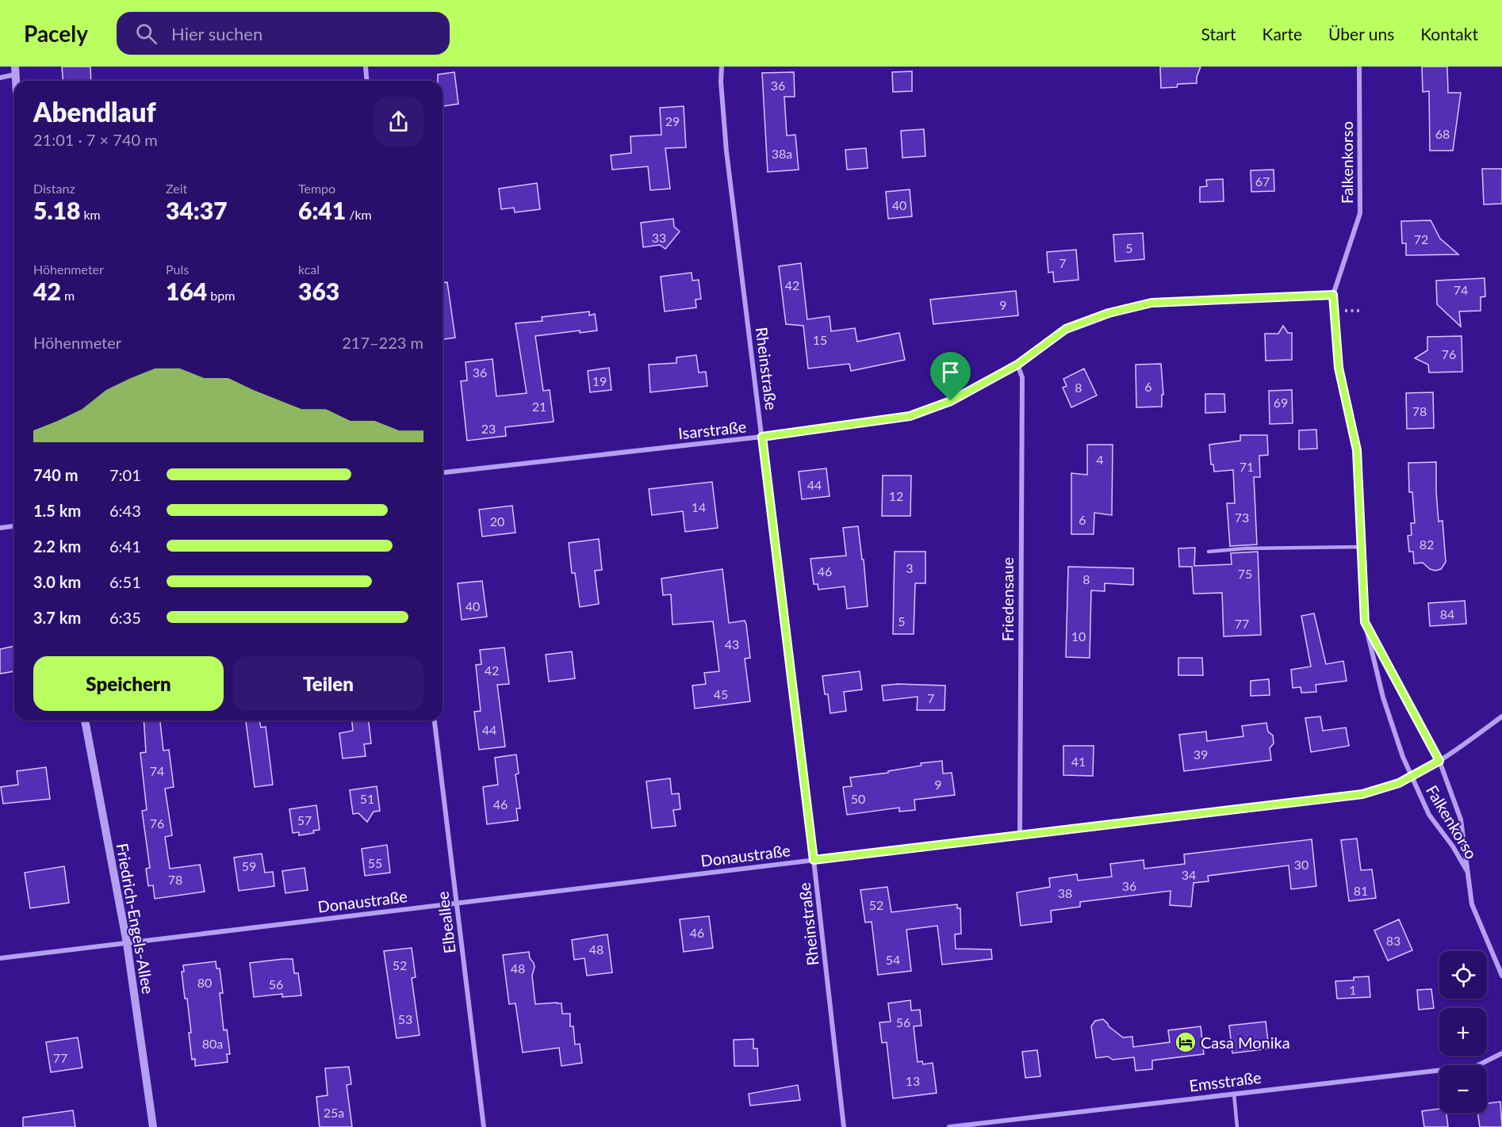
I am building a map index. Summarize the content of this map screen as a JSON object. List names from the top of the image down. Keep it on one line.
{"streets":{"street":["Falkenkorso","Rheinstraße","Isarstraße","Friedensaue","Donaustraße","Friedrich-Engels-Allee","Elbeallee","Emsstraße"]},"crossings":[["Falkenkorso","Isarstraße"],["Falkenkorso","Donaustraße"],["Rheinstraße","Isarstraße"],["Rheinstraße","Donaustraße"],["Isarstraße","Friedensaue"],["Friedensaue","Donaustraße"],["Donaustraße","Friedrich-Engels-Allee"],["Donaustraße","Elbeallee"]],"places":{"hotel":["Casa Monika"]},"house_numbers":["36","29","68","38a","67","40","33","72","5","7","42","74","9","15","76","36","19","6","8","69","21","78","23","4","71","44","12","14","73","6","20","82","3","46","75","8","40","84","5","77","10","43","42","45","7","44","39","41","74","9","51","50","46","57","76","55","30","59","34","78","36","81","38","52","46","83","48","54","52","48","80","56","1","53","56","80a","77","13","25a"],"page":{"header":"Pacely","search":"Hier suchen","nav":["Start","Karte","Über uns","Kontakt"],"heading":["Abendlauf","21:01 · 7 × 740 m"],"stats":[["Distanz","5.18 km"],["Zeit","34:37"],["Tempo","6:41 /km"],["Höhenmeter","42 m"],["Puls","164 bpm"],["kcal","363"]],"chart":["Höhenmeter","217–223 m"],"list":[{"name":"740 m","note":"7:01"},{"name":"1.5 km","note":"6:43"},{"name":"2.2 km","note":"6:41"},{"name":"3.0 km","note":"6:51"},{"name":"3.7 km","note":"6:35"}],"buttons":["Speichern","Teilen"],"map_buttons":["+","−"]}}
